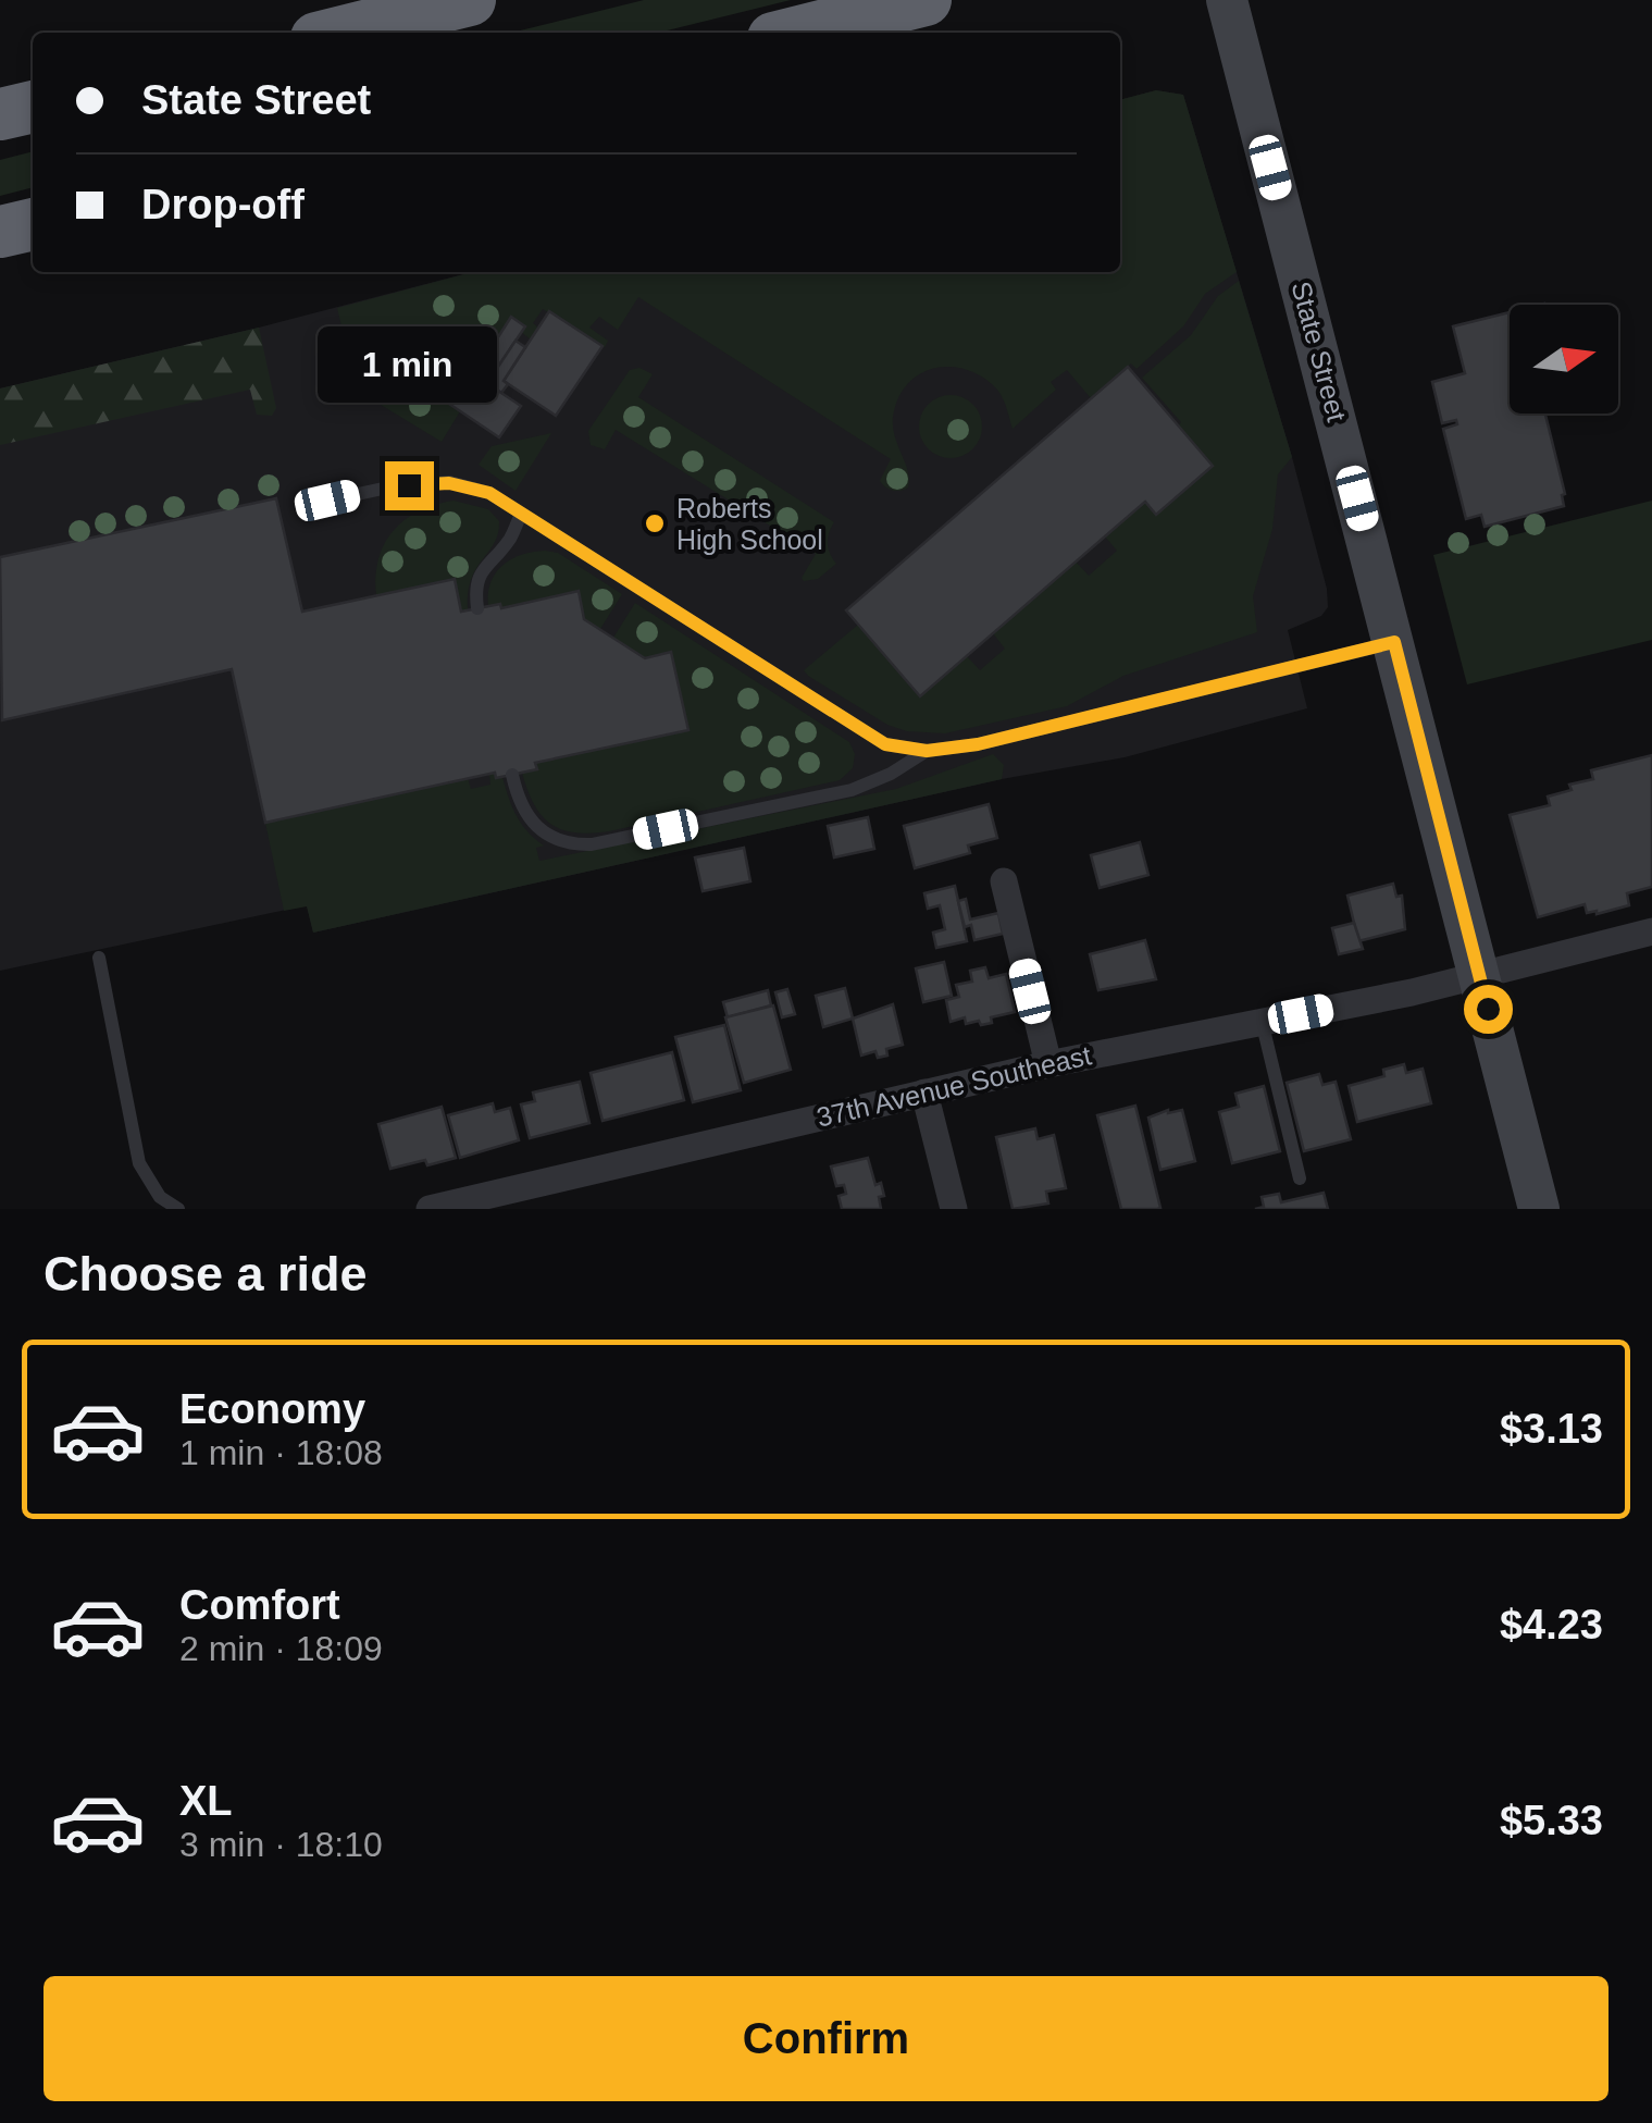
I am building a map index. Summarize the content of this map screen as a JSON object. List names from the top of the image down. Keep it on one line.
{"streets":{"main road":["State Street"],"street":["37th Avenue Southeast"]},"crossings":[["State Street","37th Avenue Southeast"]],"places":["Roberts High School"],"north":"right","page":{"banner":["State Street","Drop-off"],"bubble":"1 min","heading":"Choose a ride","list":[{"name":"Economy","note":"1 min · 18:08","value":"$3.13"},{"name":"Comfort","note":"2 min · 18:09","value":"$4.23"},{"name":"XL","note":"3 min · 18:10","value":"$5.33"}],"buttons":"Confirm"}}
